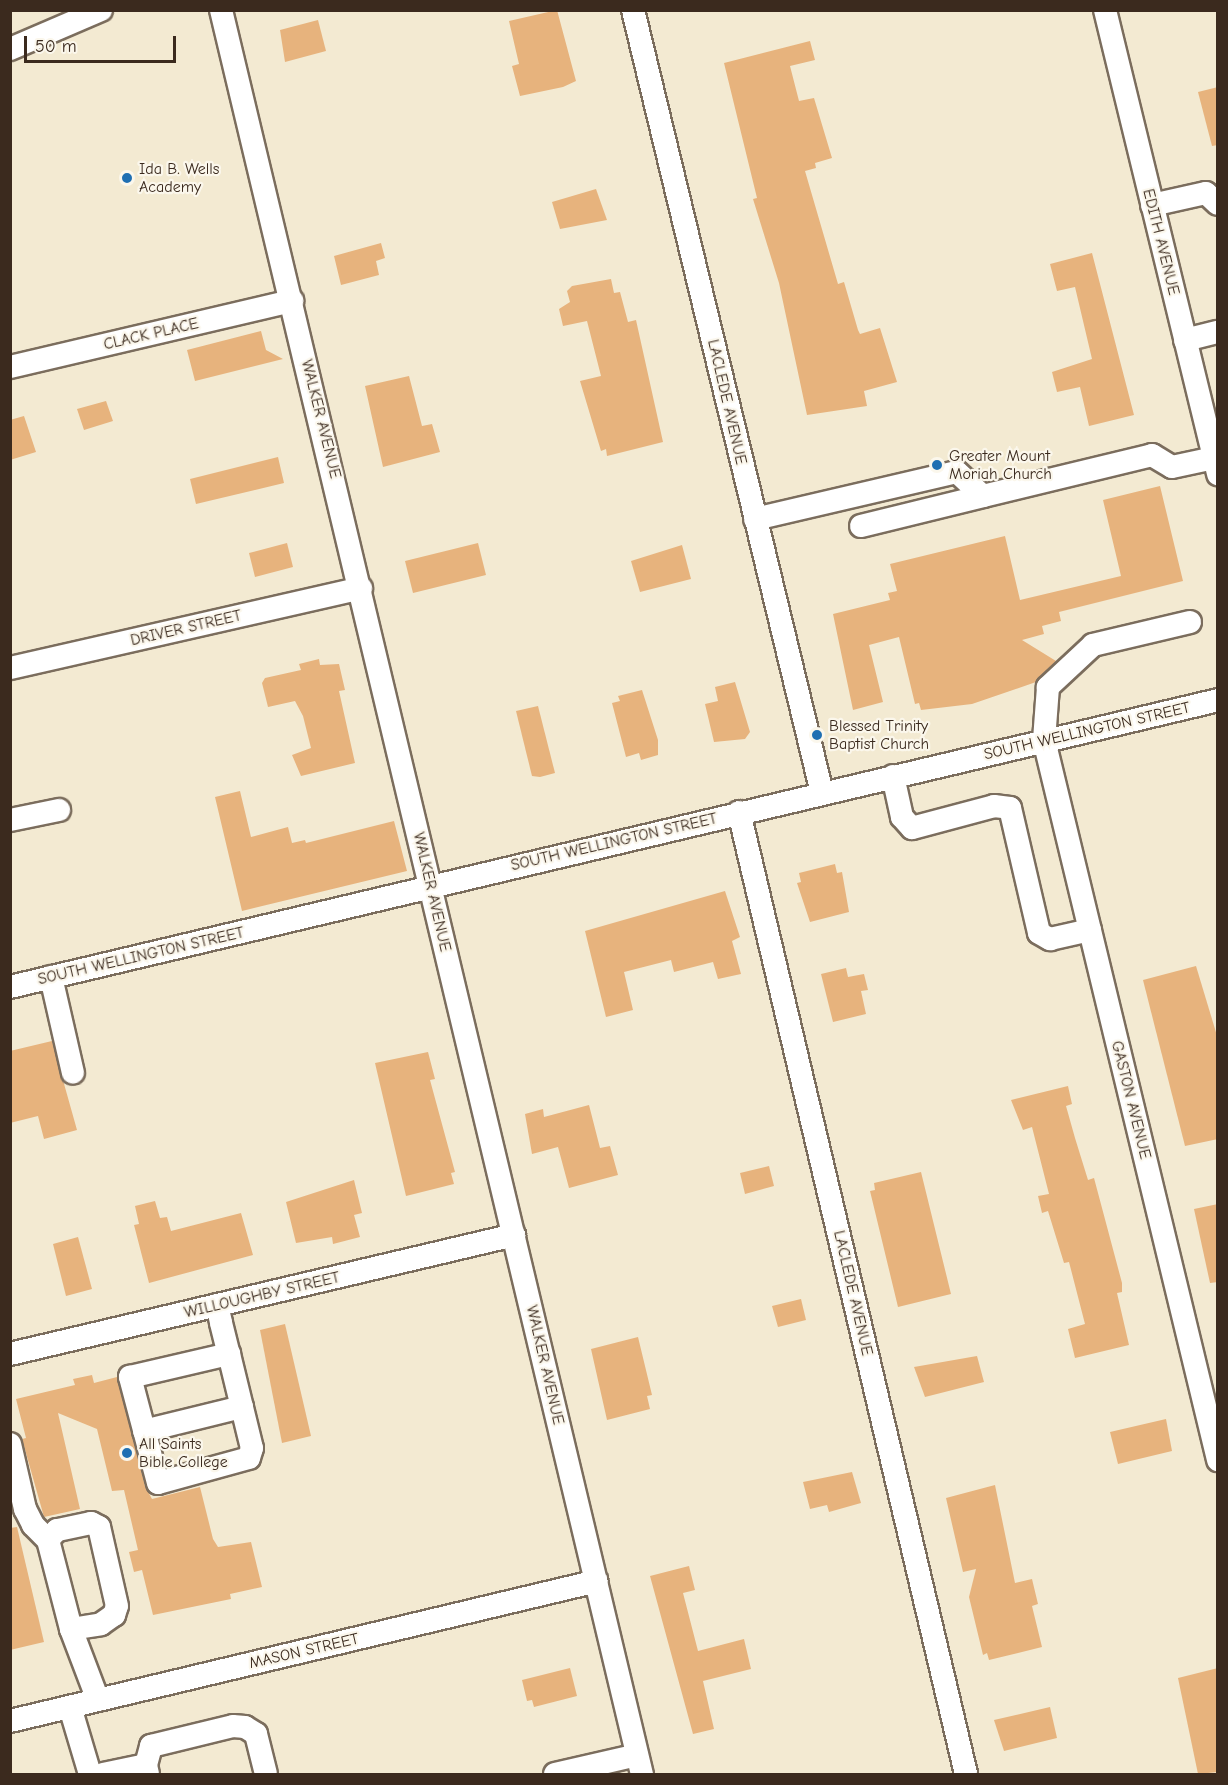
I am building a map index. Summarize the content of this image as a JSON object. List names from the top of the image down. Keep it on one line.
{"streets":{"street":["EDITH AVENUE","CLACK PLACE","LACLEDE AVENUE","WALKER AVENUE","DRIVER STREET","SOUTH WELLINGTON STREET","GASTON AVENUE","WILLOUGHBY STREET","MASON STREET"]},"crossings":[["CLACK PLACE","WALKER AVENUE"],["LACLEDE AVENUE","SOUTH WELLINGTON STREET"],["WALKER AVENUE","DRIVER STREET"],["WALKER AVENUE","SOUTH WELLINGTON STREET"],["WALKER AVENUE","WILLOUGHBY STREET"],["WALKER AVENUE","MASON STREET"],["SOUTH WELLINGTON STREET","GASTON AVENUE"]],"places":["Ida B. Wells Academy","Greater Mount Moriah Church","Blessed Trinity Baptist Church","All Saints Bible College"],"scale_bar":"50 m"}
